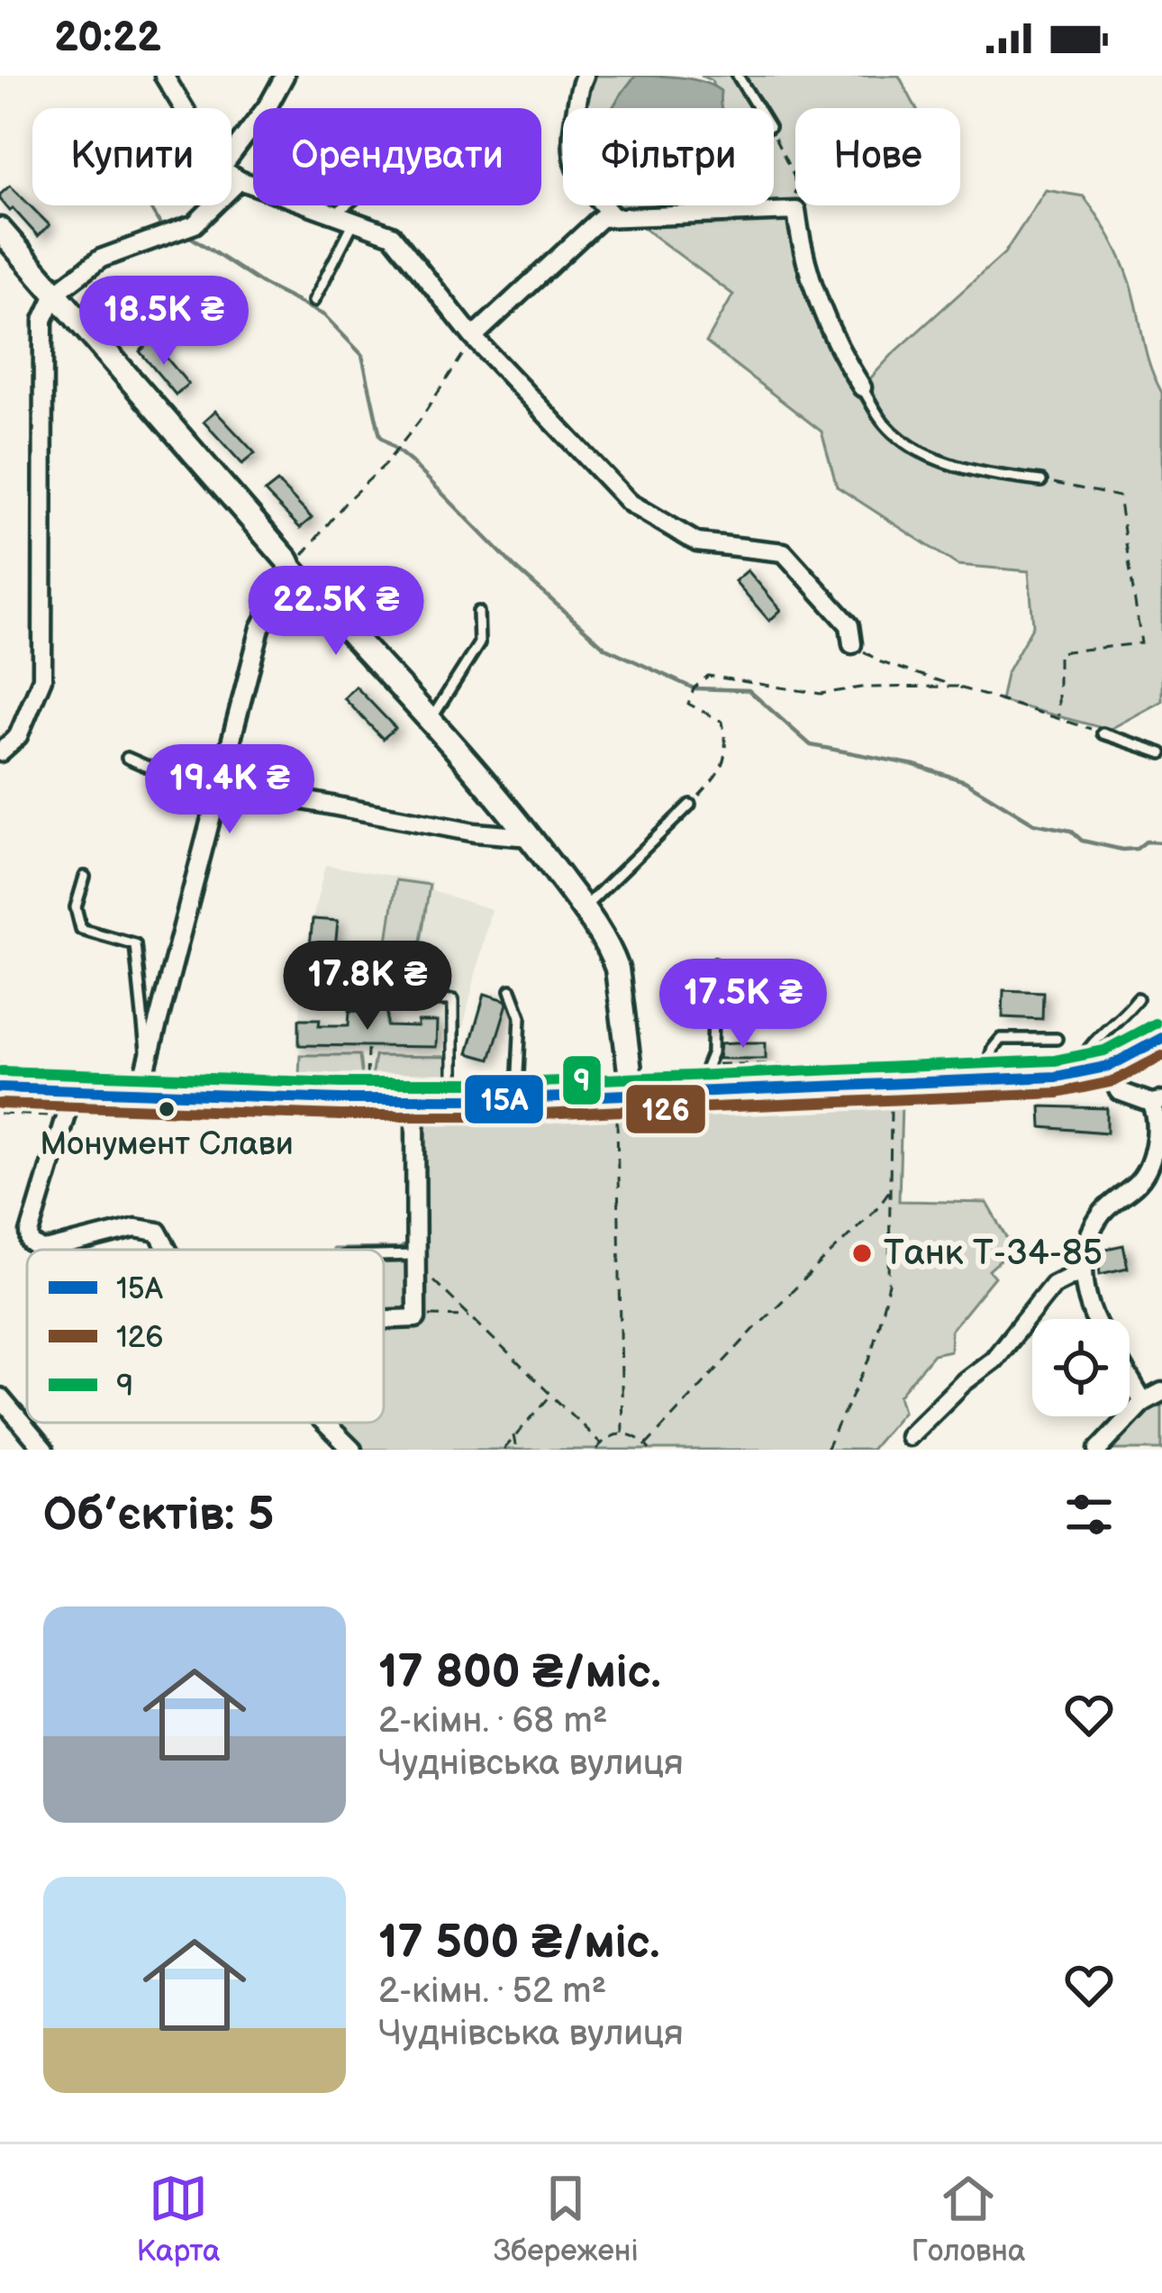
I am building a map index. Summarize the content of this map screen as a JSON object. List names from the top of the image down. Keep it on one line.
{"places":["Монумент Слави","Танк Т-34-85"],"lines":["transit line 9","transit line 15A","transit line 126"],"legend":["15A","126","9"],"page":{"status":"20:22","chip":["Купити","Орендувати","Фільтри","Нове"],"price":["18.5K ₴","22.5K ₴","19.4K ₴","17.8K ₴","17.5K ₴"],"heading":"Об’єктів: 5","list":[{"name":"17 800 ₴/міс.","note":"2-кімн. · 68 m² · Чуднівська вулиця"},{"name":"17 500 ₴/міс.","note":"2-кімн. · 52 m² · Чуднівська вулиця"}],"tabs":["Карта","Збережені","Головна"]}}
